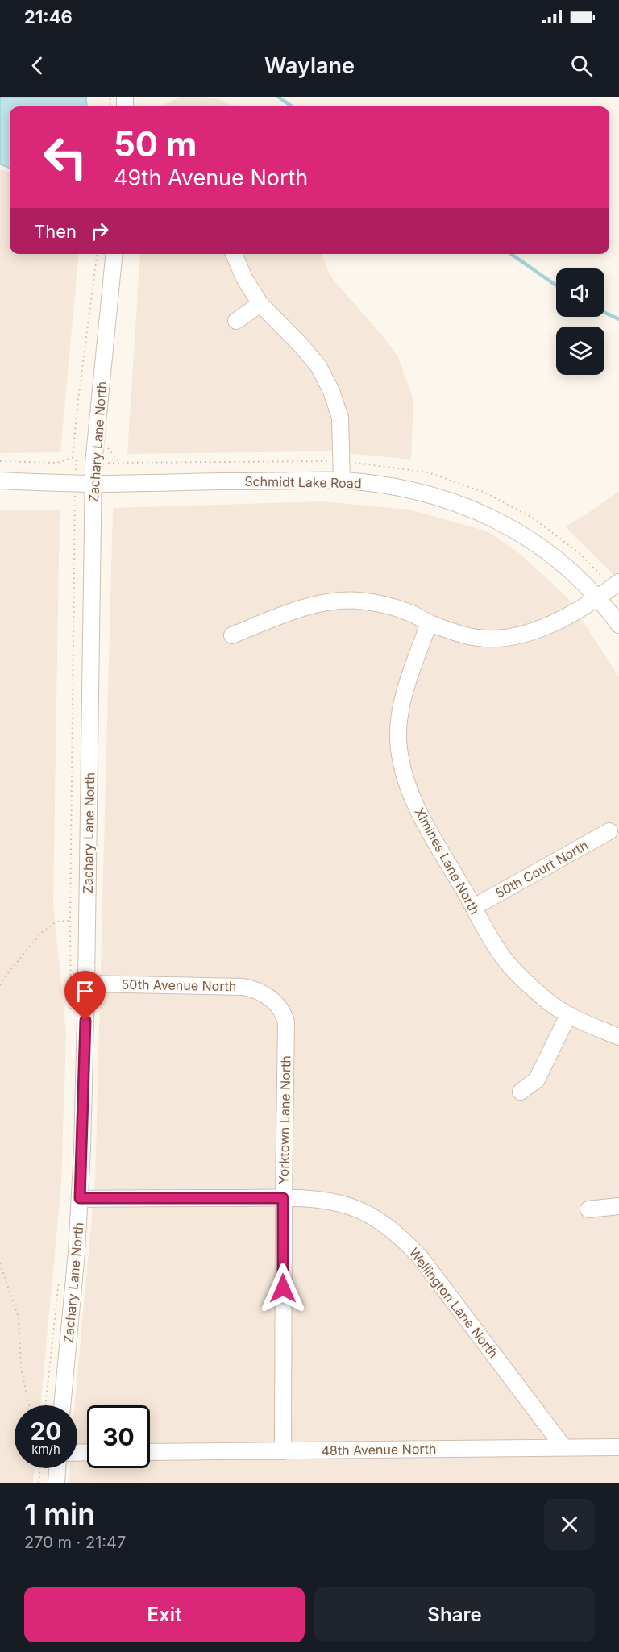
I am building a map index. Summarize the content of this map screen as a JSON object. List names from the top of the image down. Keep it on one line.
{"streets":{"street":["Zachary Lane North","Schmidt Lake Road","Ximines Lane North","50th Court North","50th Avenue North","Yorktown Lane North","Wellington Lane North","48th Avenue North"]},"crossings":[["Zachary Lane North","Schmidt Lake Road"],["Zachary Lane North","50th Avenue North"],["Zachary Lane North","Wellington Lane North"],["Ximines Lane North","50th Court North"],["50th Avenue North","Yorktown Lane North"],["Yorktown Lane North","Wellington Lane North"],["Yorktown Lane North","48th Avenue North"],["Wellington Lane North","48th Avenue North"]],"page":{"status":"21:46","header":"Waylane","turn":["50 m","49th Avenue North"],"then":"Then","speed":"20 km/h","limit":"30","heading":["1 min","270 m · 21:47"],"buttons":["Exit","Share"]}}
